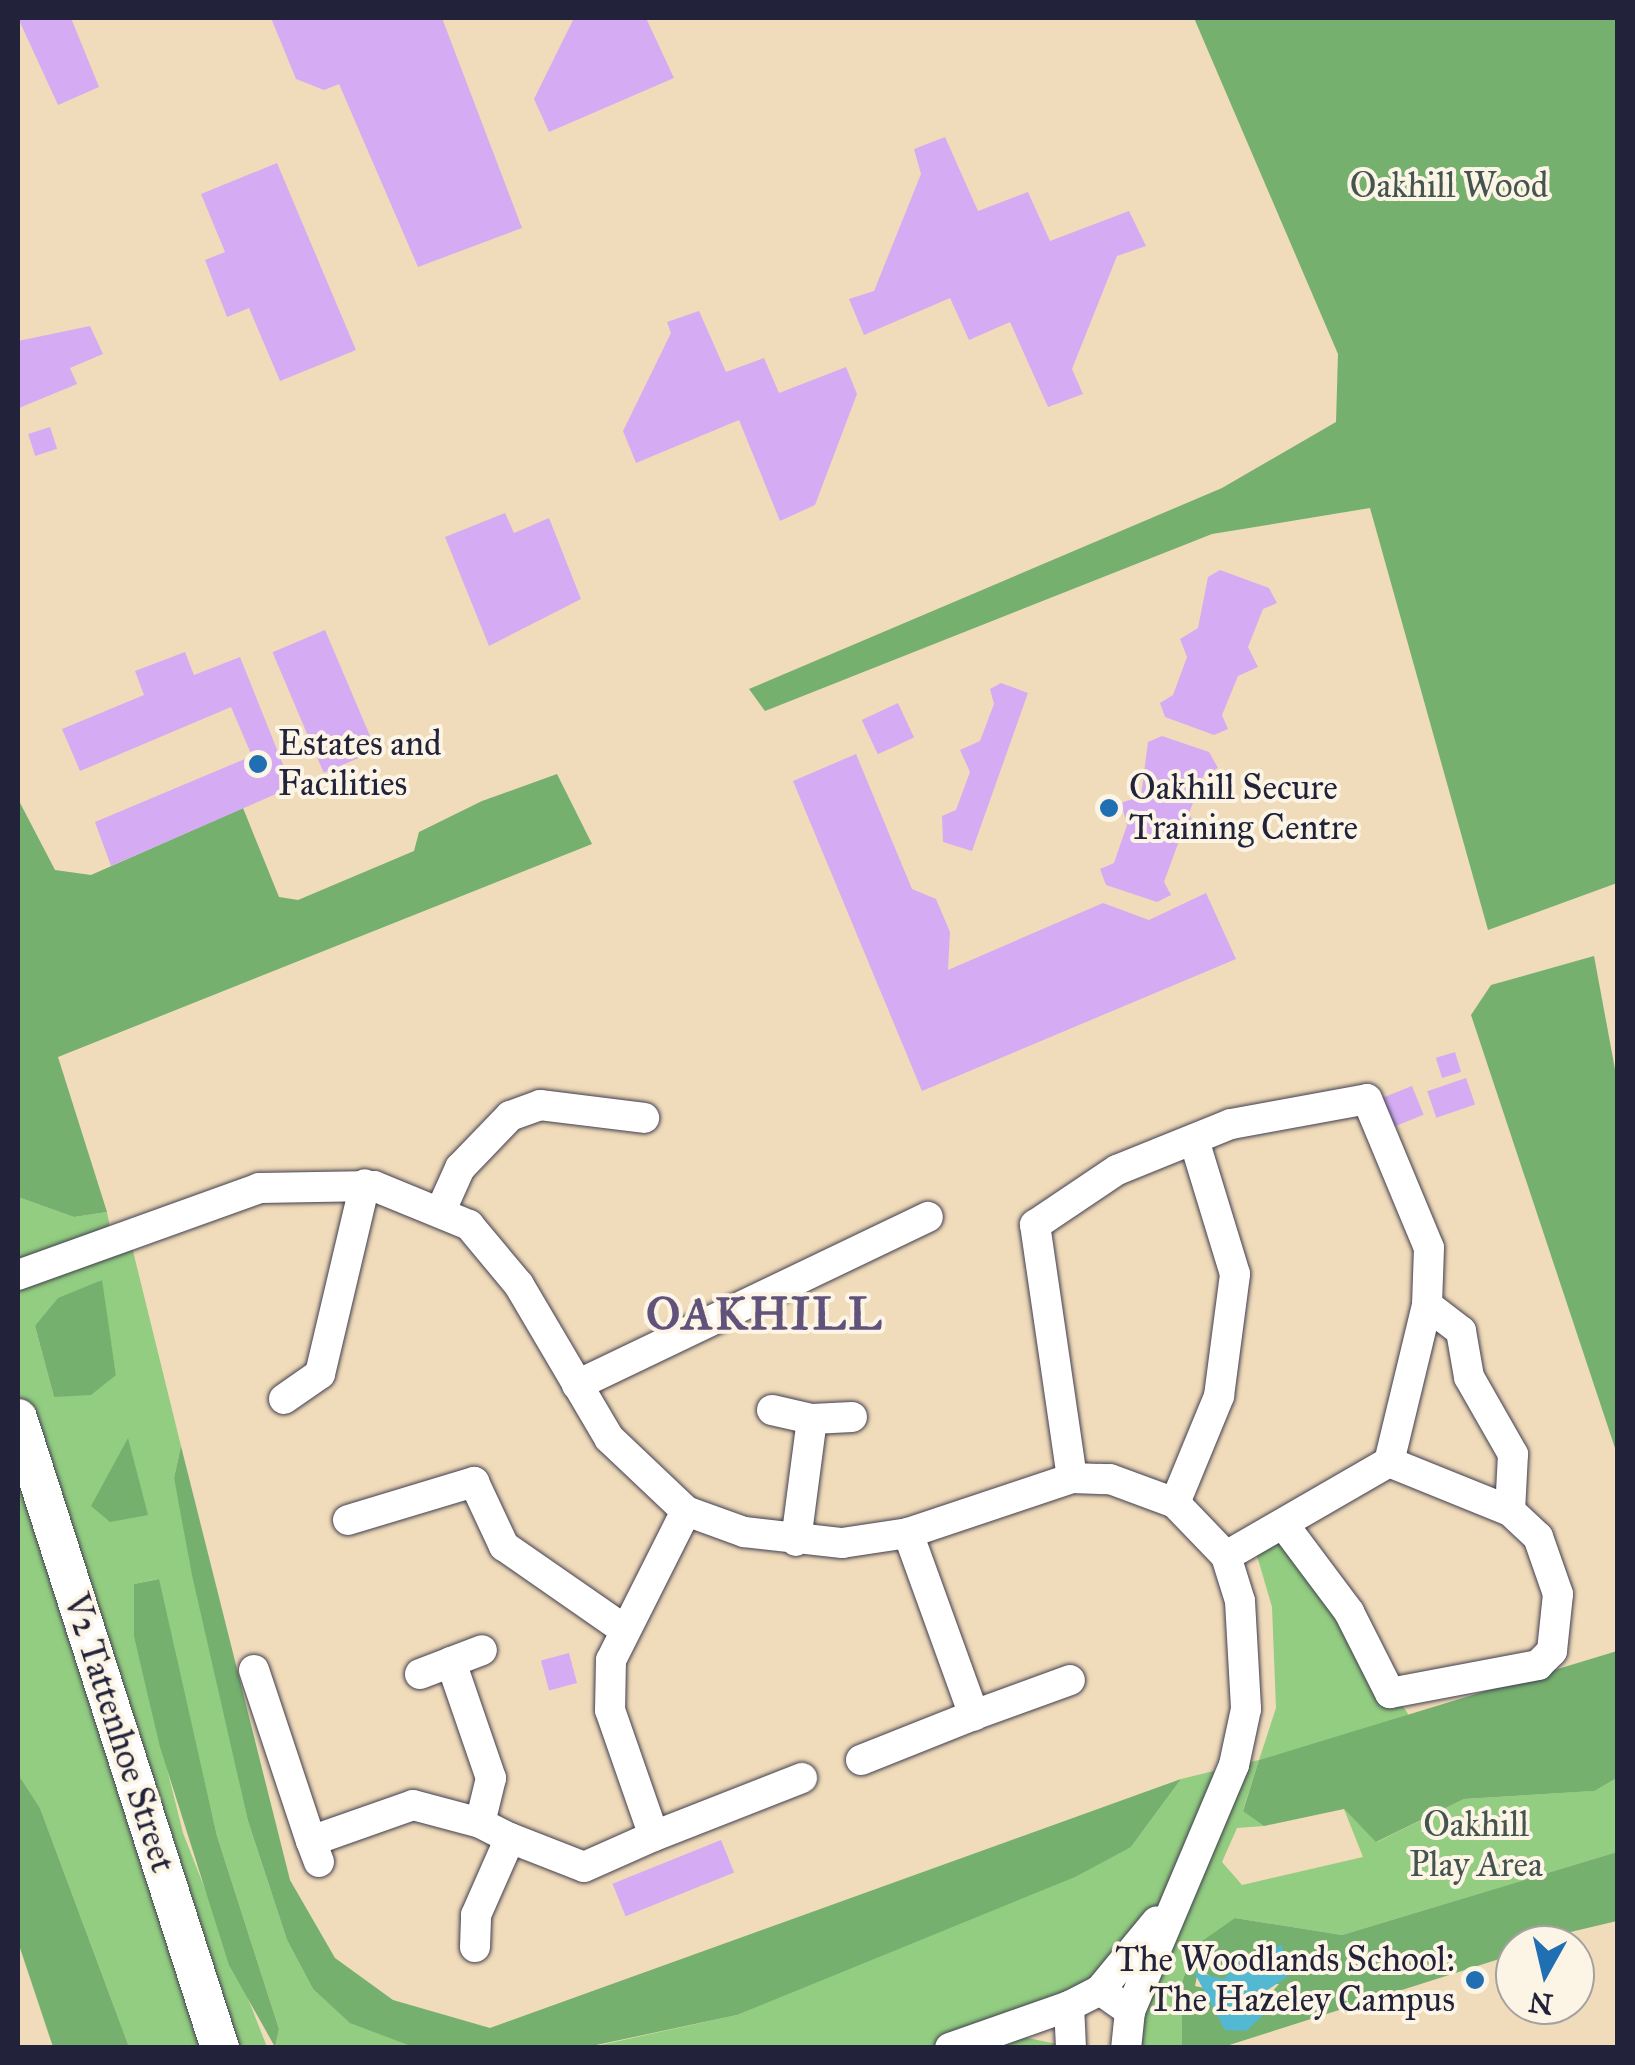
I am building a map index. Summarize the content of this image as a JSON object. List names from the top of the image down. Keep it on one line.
{"streets":{"street":["V2 Tattenhoe Street"]},"districts":["OAKHILL"],"parks":["Oakhill Wood","Oakhill Play Area"],"places":["Estates and Facilities","Oakhill Secure Training Centre","The Woodlands School: The Hazeley Campus"],"north":"bottom"}
